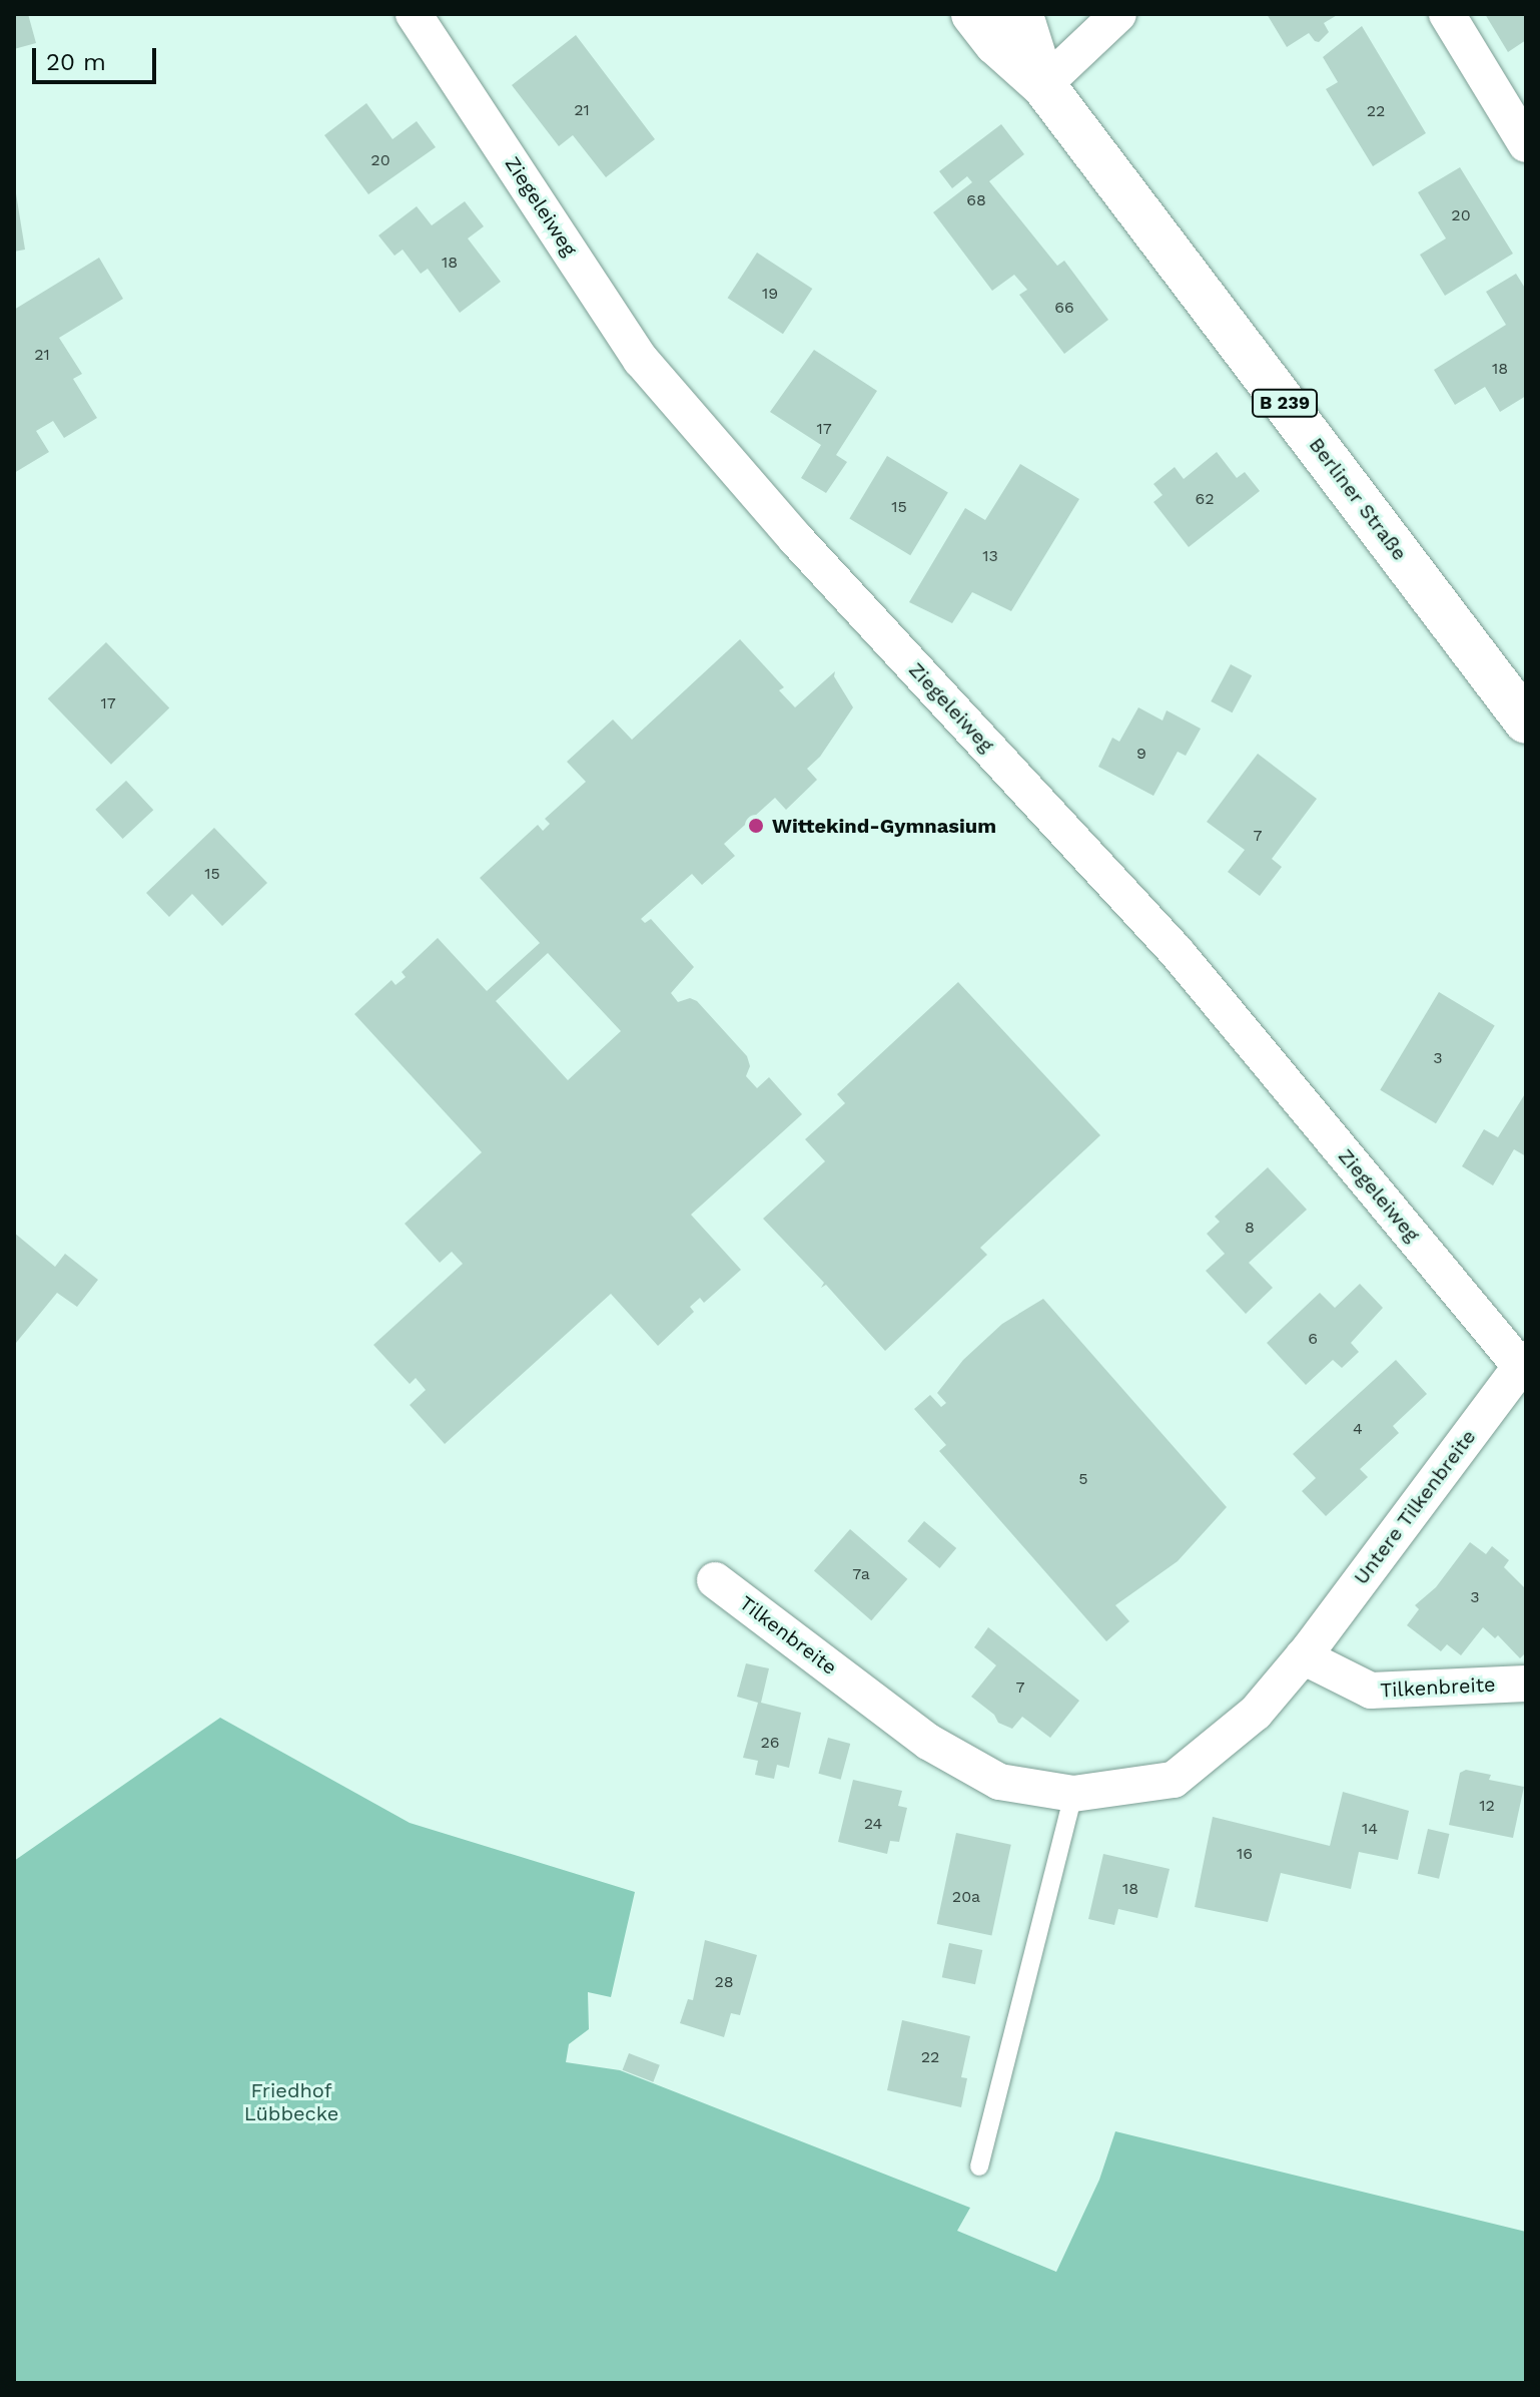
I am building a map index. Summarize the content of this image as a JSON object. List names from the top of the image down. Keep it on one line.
{"streets":{"main road":["B 239","Berliner Straße"],"street":["Ziegeleiweg","Untere Tilkenbreite","Tilkenbreite"]},"crossings":[["Ziegeleiweg","Untere Tilkenbreite"],["Untere Tilkenbreite","Tilkenbreite"]],"parks":["Friedhof Lübbecke"],"places":["Wittekind-Gymnasium"],"house_numbers":["21","22","20","68","20","18","19","66","21","18","17","62","15","13","17","9","7","15","3","8","6","4","5","7a","3","7","26","12","24","14","16","18","20a","28","22"],"scale_bar":"20 m"}
